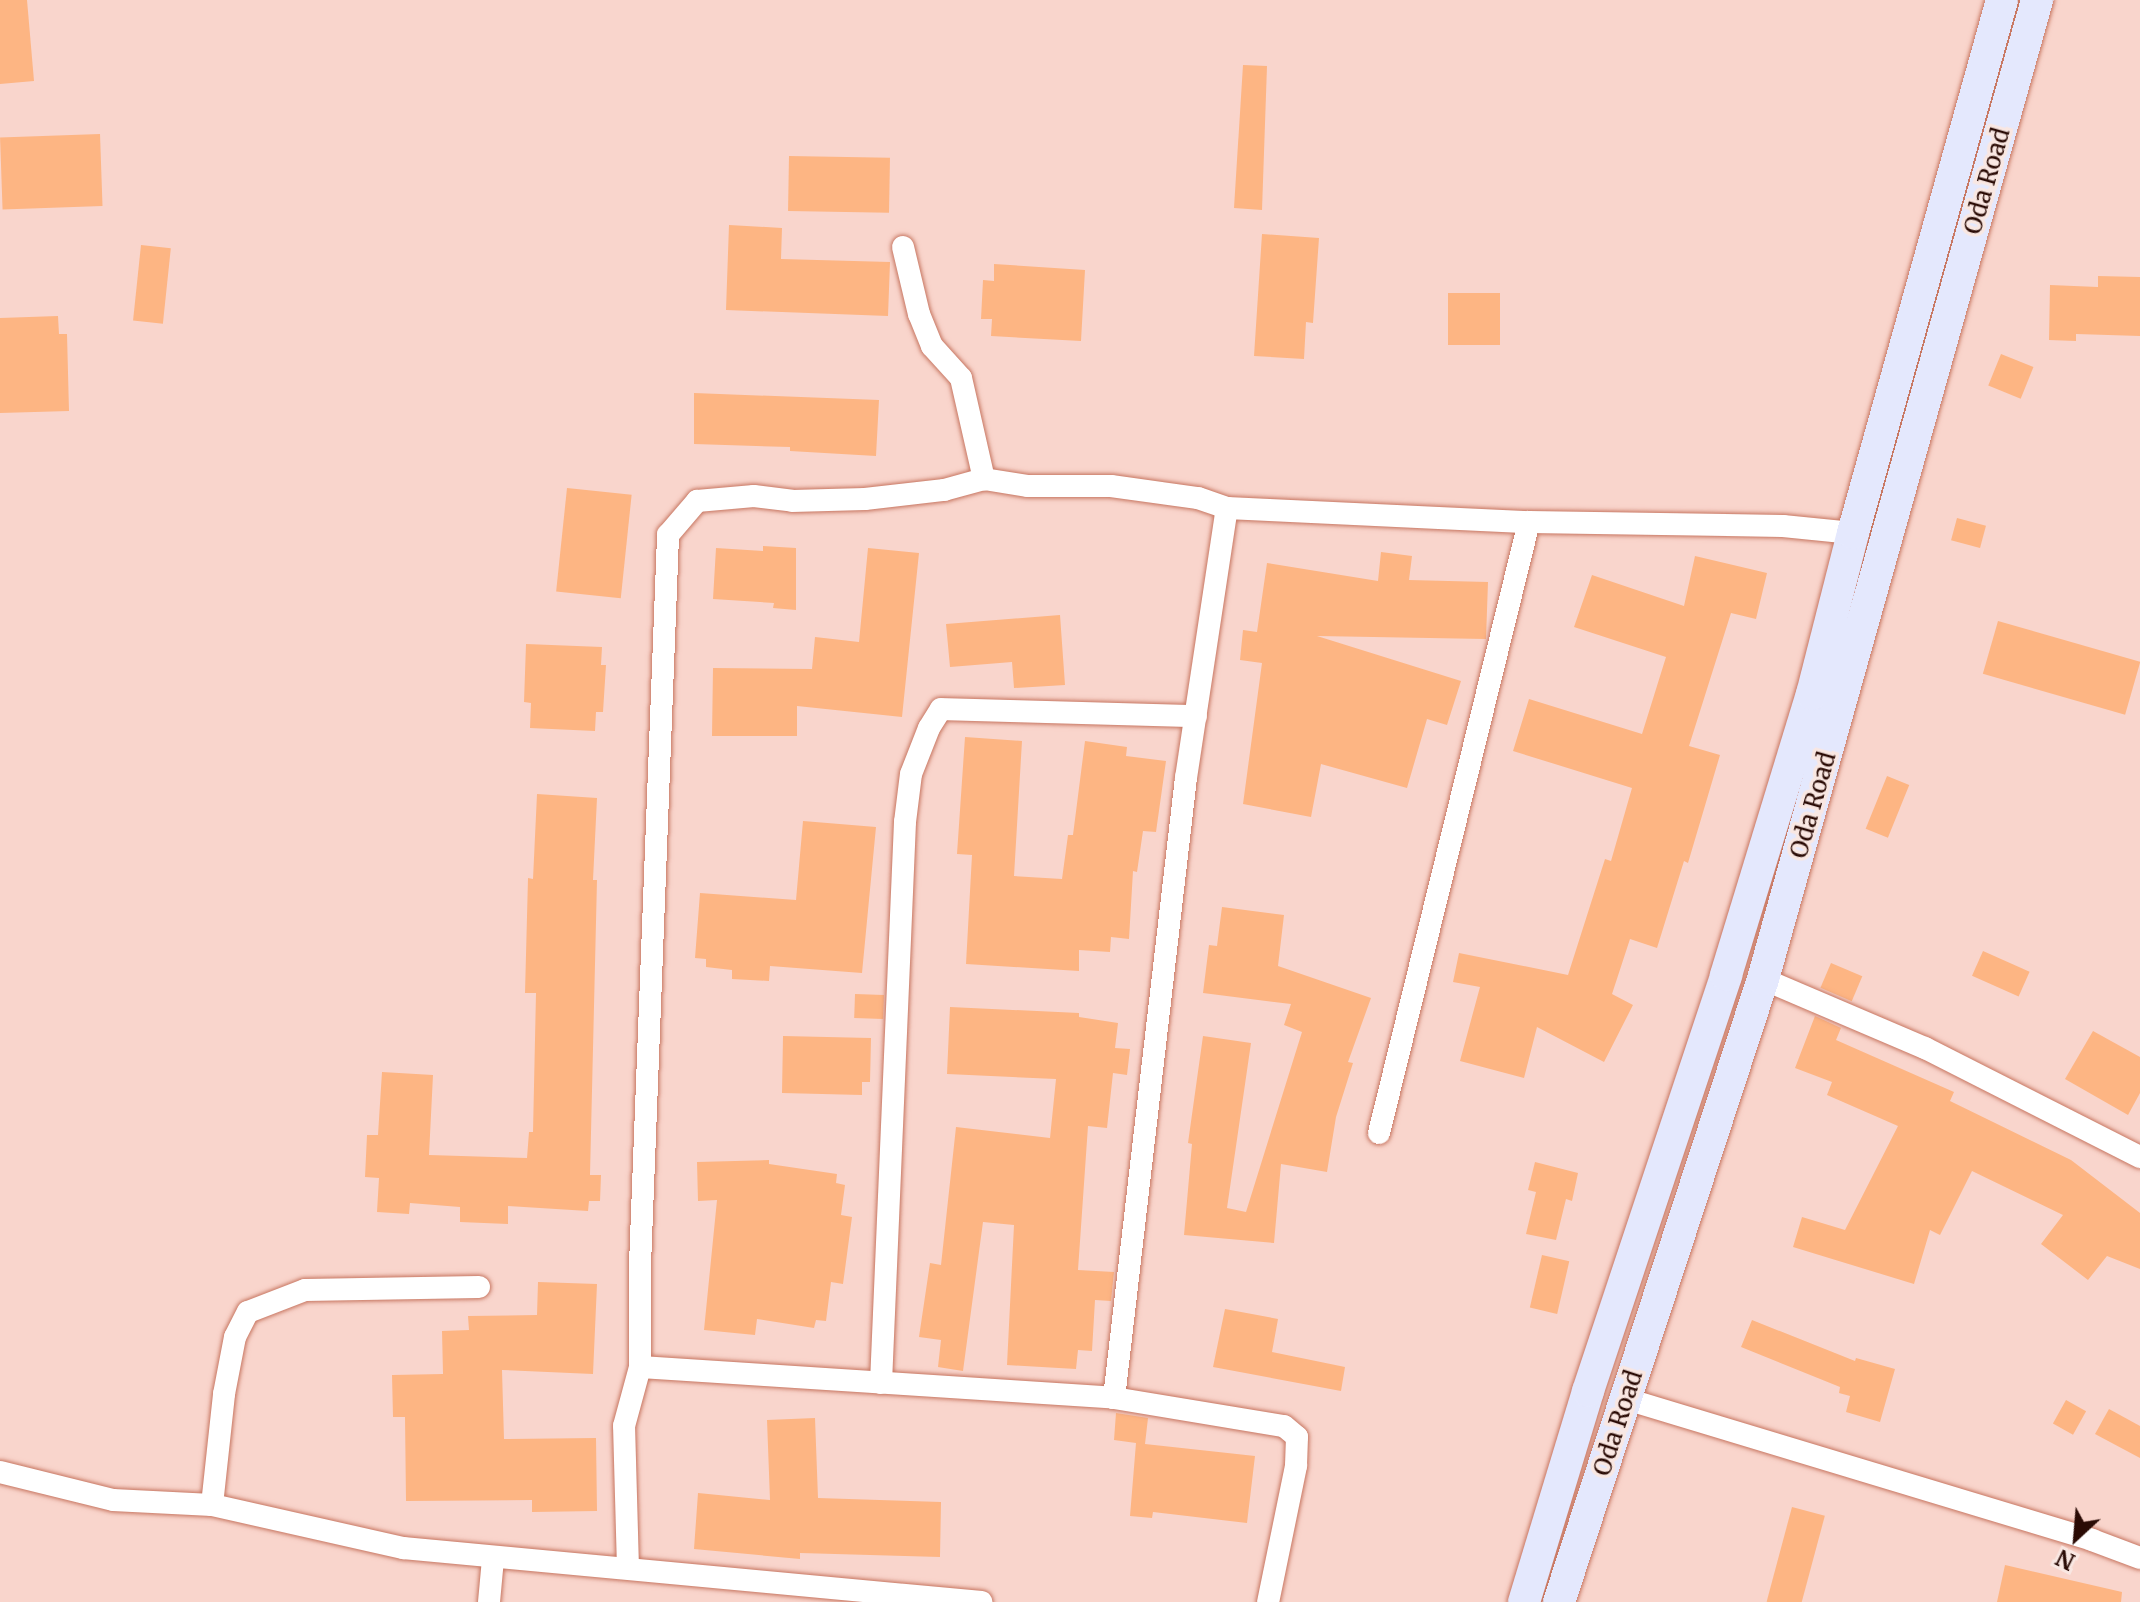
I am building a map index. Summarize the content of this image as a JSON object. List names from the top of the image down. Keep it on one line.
{"streets":{"street":["Oda Road"]},"north":"bottom left"}
